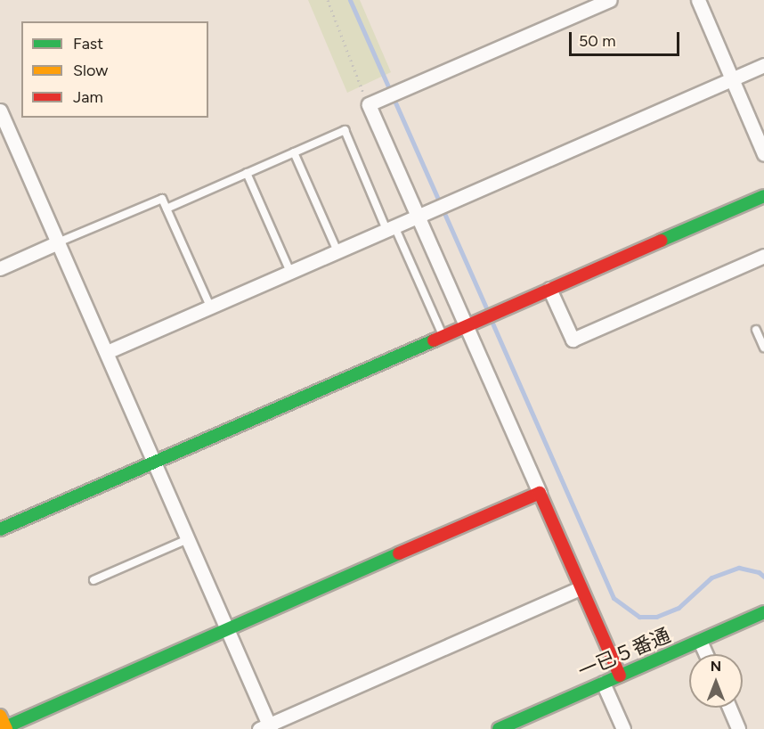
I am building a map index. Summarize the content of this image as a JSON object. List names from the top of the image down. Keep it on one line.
{"streets":{"street":["一已５番通"]},"legend":["Fast","Slow","Jam"],"scale_bar":"50 m","north":"top"}
